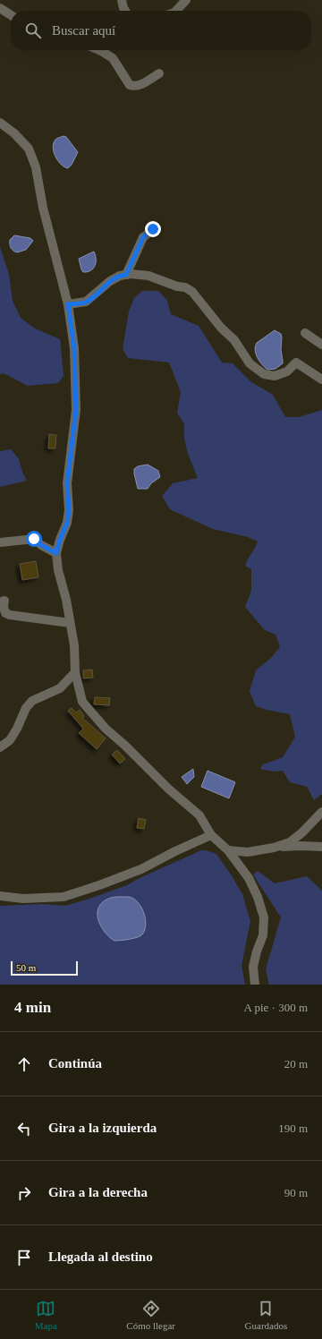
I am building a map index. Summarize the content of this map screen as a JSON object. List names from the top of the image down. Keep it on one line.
{"scale_bar":"50 m","page":{"search":"Buscar aquí","scale":"50 m","heading":["4 min","A pie · 300 m"],"list":[["Continúa","20 m"],["Gira a la izquierda","190 m"],["Gira a la derecha","90 m"],"Llegada al destino"],"nav":["Mapa","Cómo llegar","Guardados"]}}
